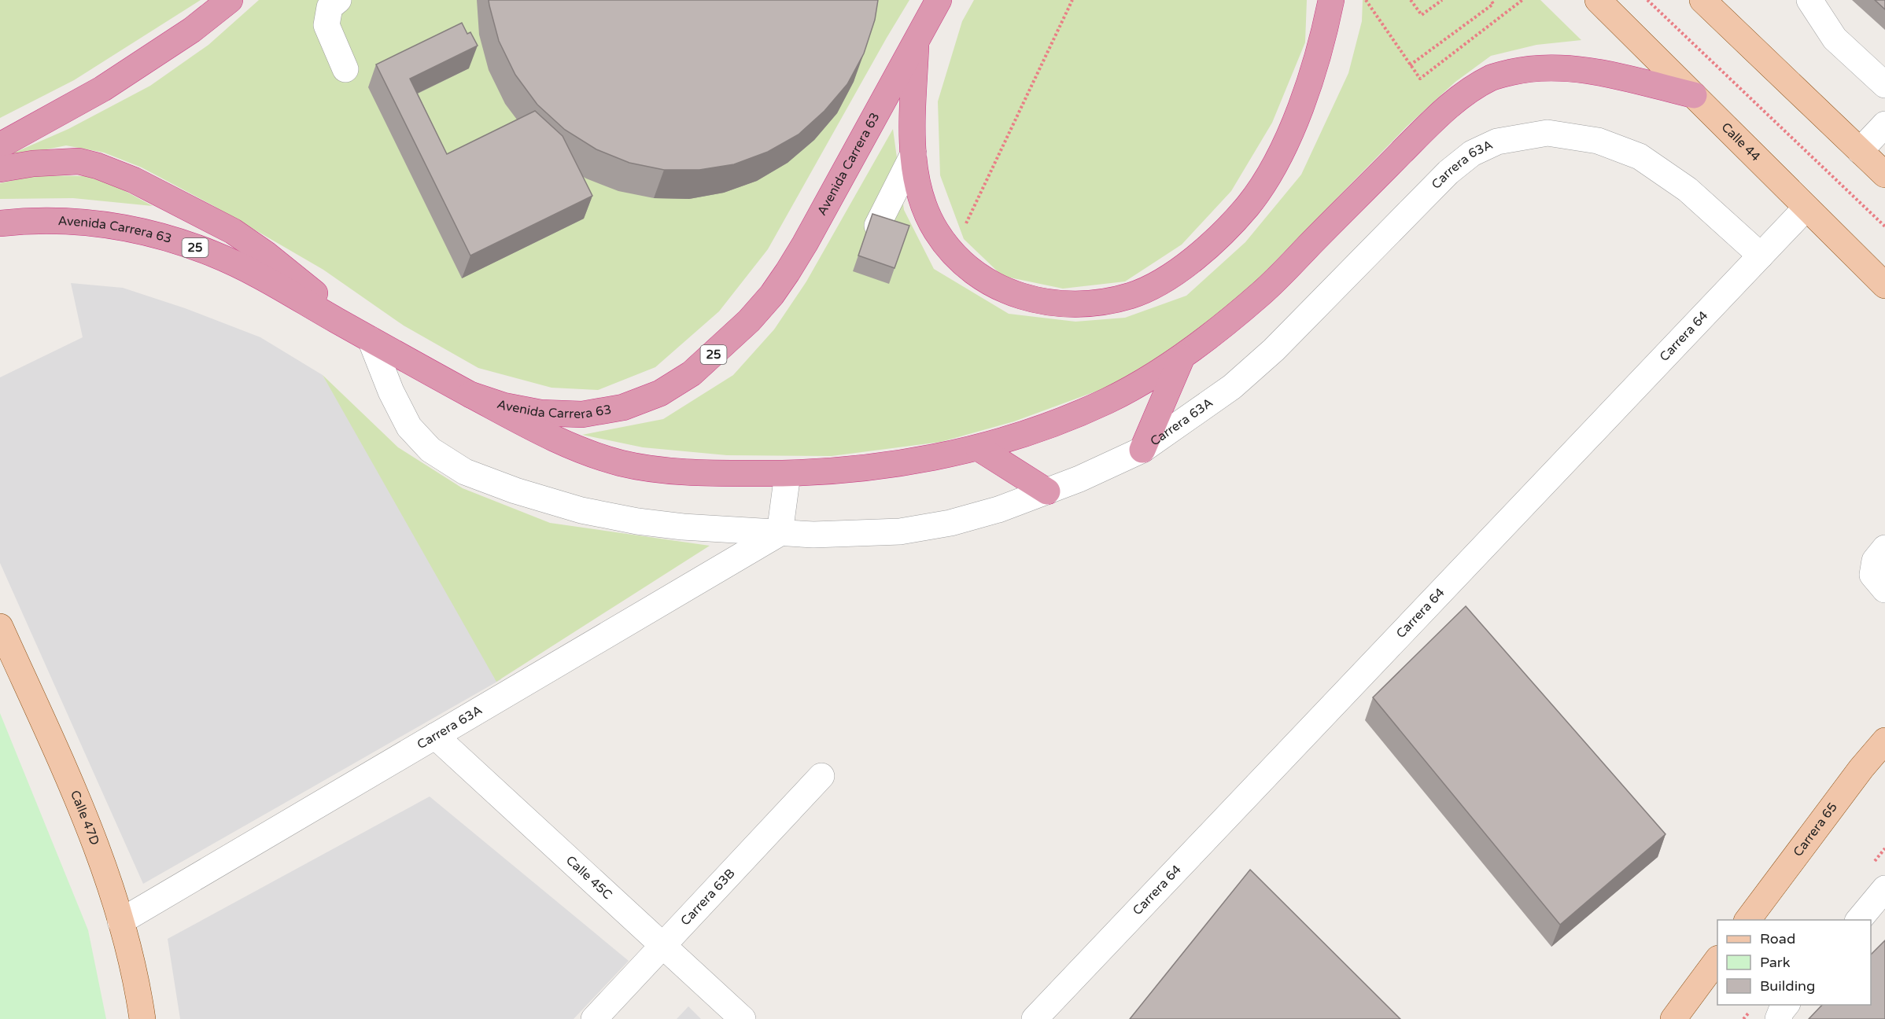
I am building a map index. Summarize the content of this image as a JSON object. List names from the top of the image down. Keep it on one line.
{"streets":{"highway":["Avenida Carrera 63","25"],"main road":["Calle 44","Calle 47D","Carrera 65"],"street":["Carrera 63A","Carrera 64","Calle 45C","Carrera 63B"]},"crossings":[["Calle 44","Carrera 64"],["Avenida Carrera 63","Carrera 63A"],["Carrera 63A","Carrera 64"],["Carrera 63A","Calle 47D"],["Carrera 63A","Calle 45C"],["Calle 45C","Carrera 63B"]],"legend":["Road","Park","Building"]}
